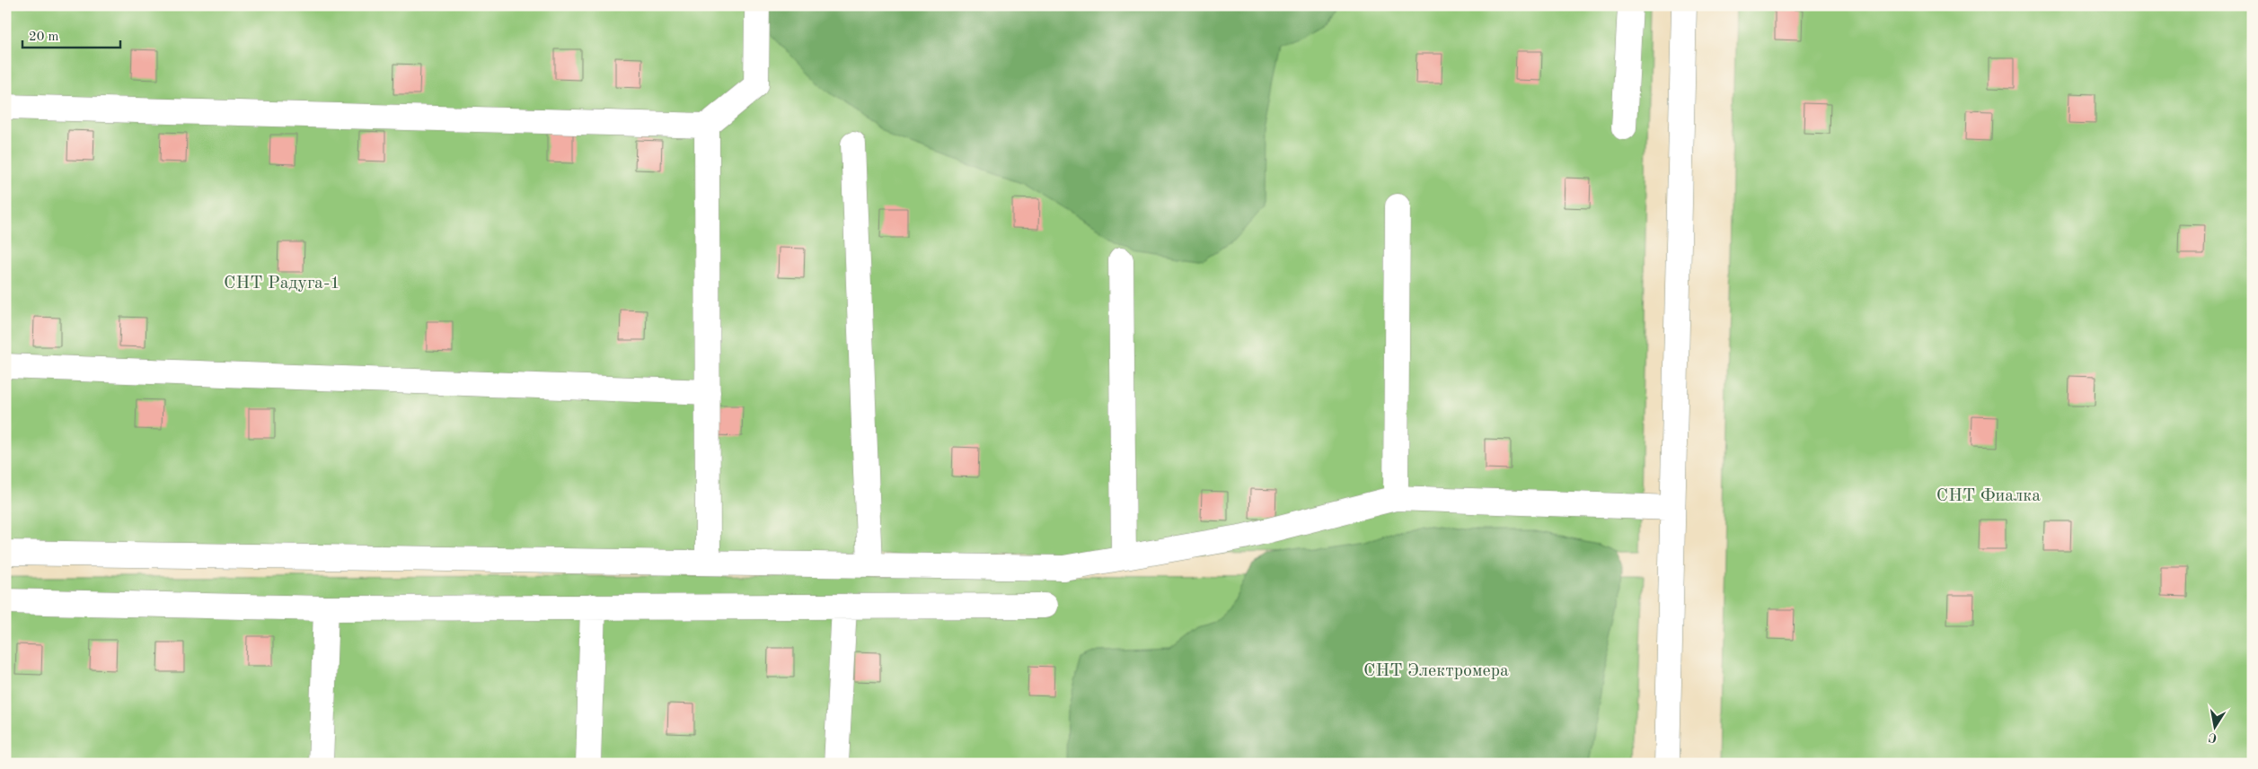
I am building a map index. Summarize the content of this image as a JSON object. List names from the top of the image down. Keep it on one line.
{"parks":["СНТ Радуга-1","СНТ Фиалка","СНТ Электромера"],"scale_bar":"20 m","north":"bottom"}
